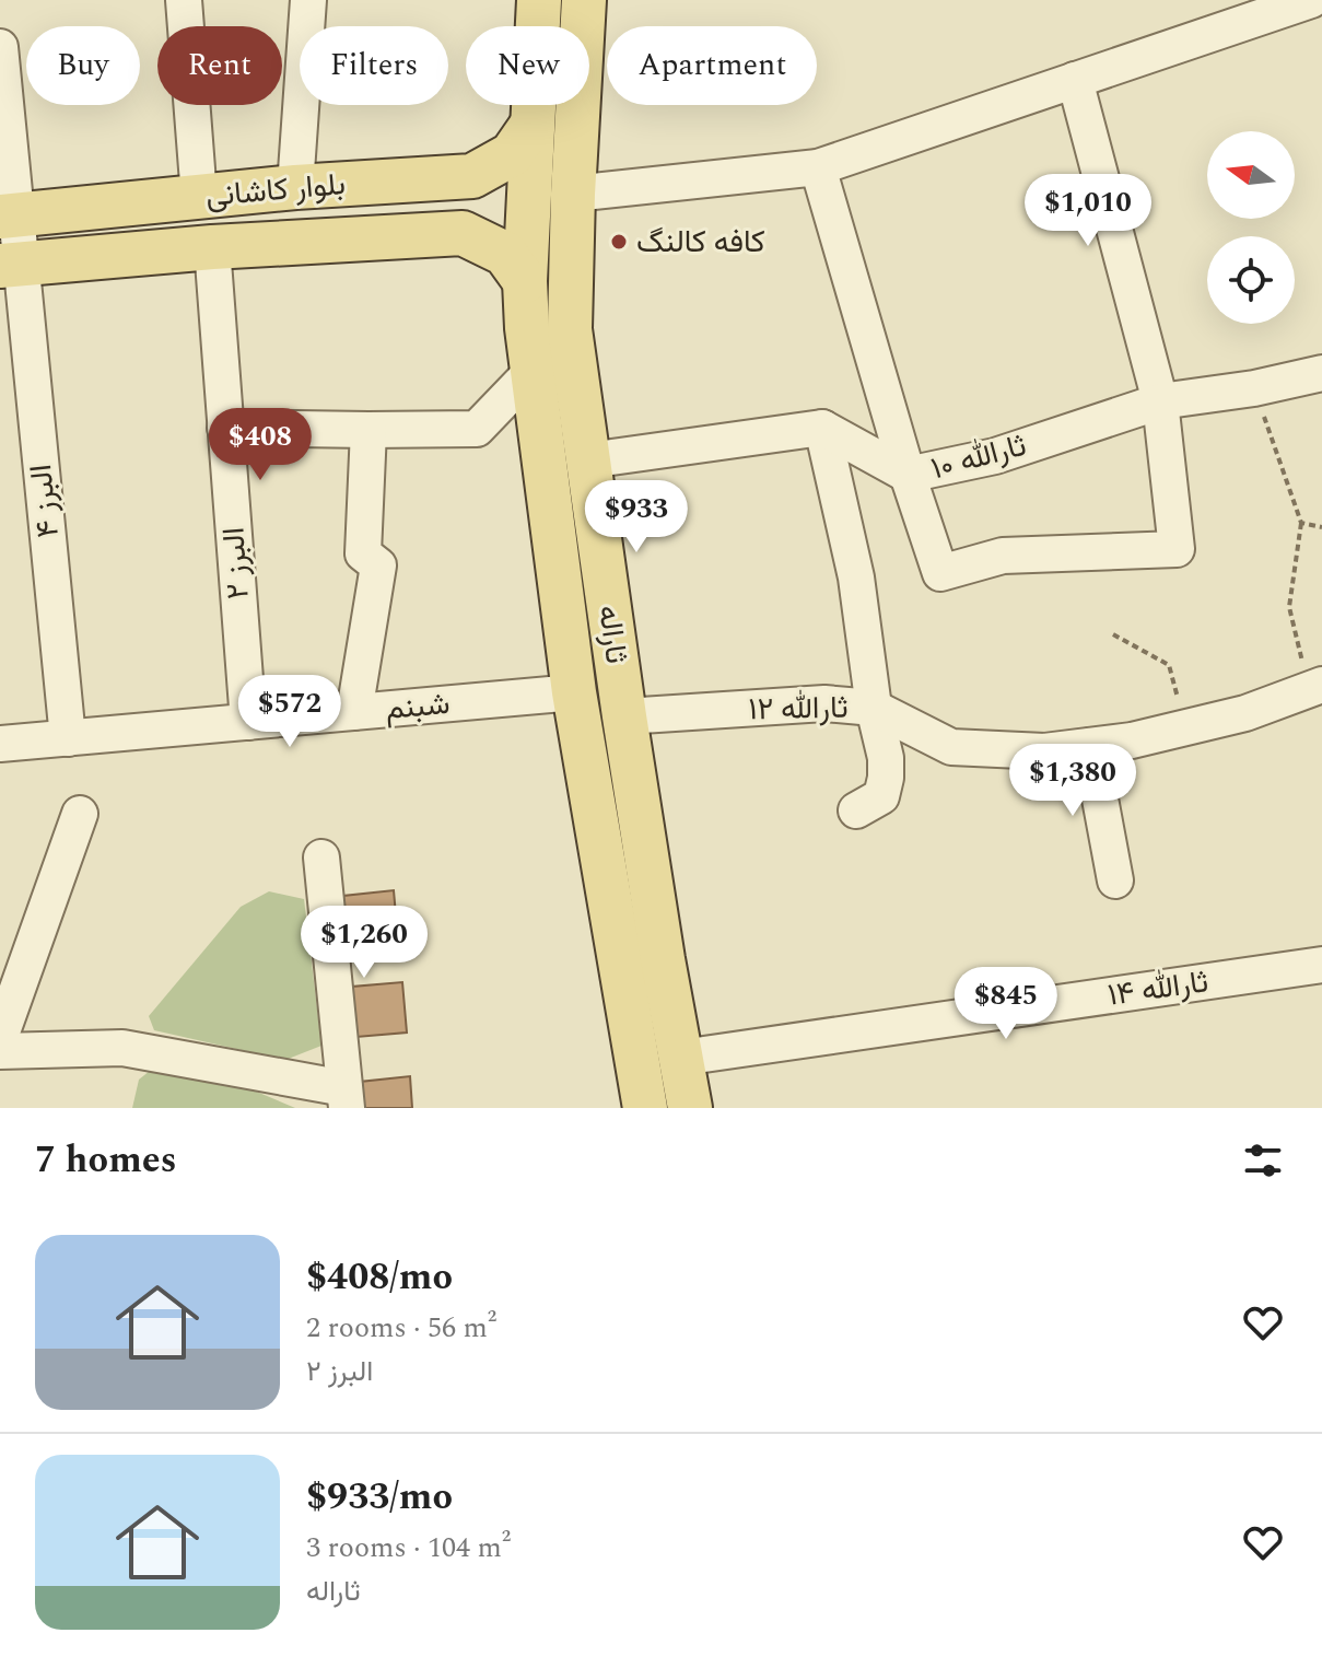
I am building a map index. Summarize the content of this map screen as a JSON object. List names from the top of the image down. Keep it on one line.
{"streets":{"main road":["بلوار کاشانی","ثاراله"],"street":["ثارالله ۱۰","البرز ۴","البرز ۲","شبنم","ثارالله ۱۲","ثارالله ۱۴"]},"crossings":[["بلوار کاشانی","البرز ۴"],["بلوار کاشانی","البرز ۲"],["بلوار کاشانی","ثاراله"],["البرز ۴","شبنم"],["البرز ۲","شبنم"],["ثاراله","شبنم"],["ثاراله","ثارالله ۱۲"],["ثاراله","ثارالله ۱۴"]],"places":["کافه کالنگ"],"north":"left","page":{"chip":["Buy","Rent","Filters","New","Apartment"],"price":["$1,010","$408","$933","$572","$1,380","$1,260","$845"],"heading":"7 homes","list":[{"name":"$408/mo","note":"2 rooms · 56 m² · البرز ۲"},{"name":"$933/mo","note":"3 rooms · 104 m² · ثاراله"}]}}
